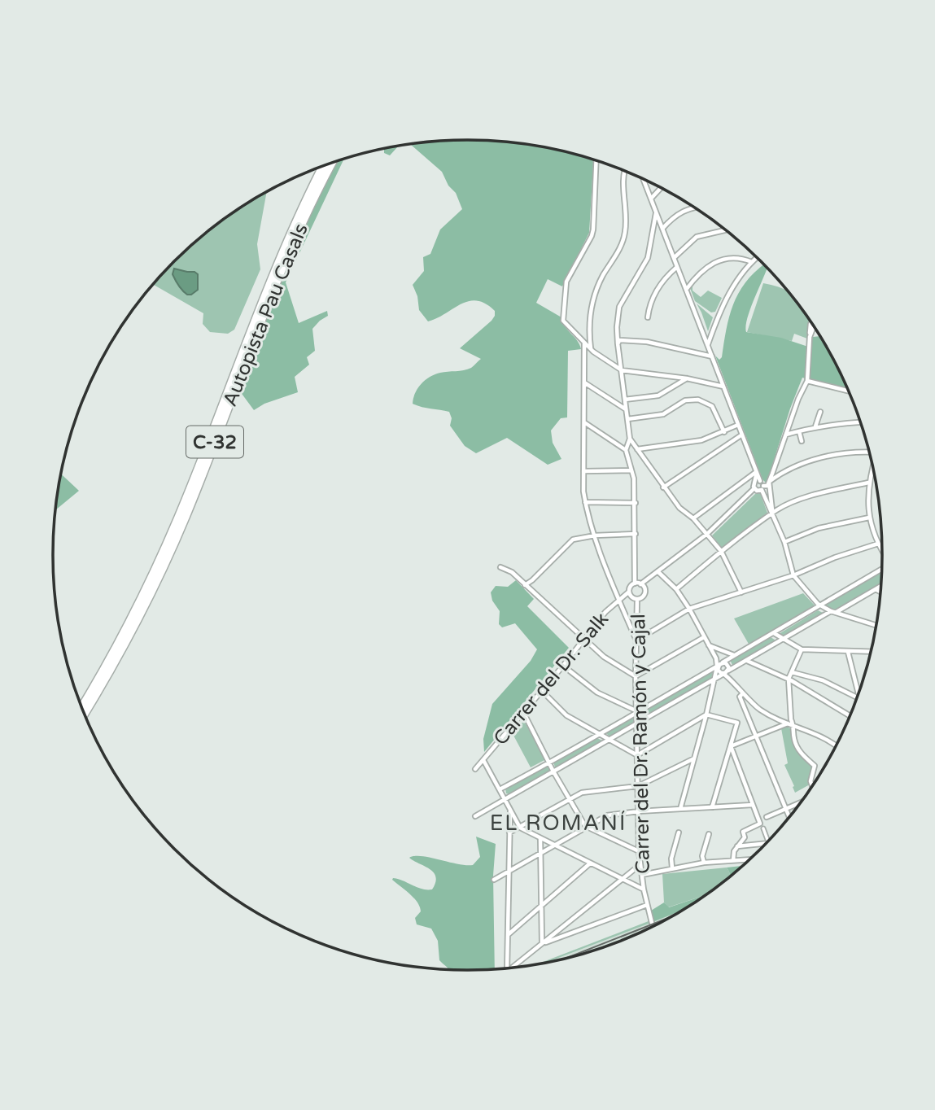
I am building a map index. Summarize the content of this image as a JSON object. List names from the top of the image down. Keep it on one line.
{"streets":{"highway":["Autopista Pau Casals","C-32"],"street":["Carrer del Dr. Salk","Carrer del Dr. Ramón y Cajal"]},"crossings":[["Carrer del Dr. Salk","Carrer del Dr. Ramón y Cajal"]],"districts":["EL ROMANÍ"]}
